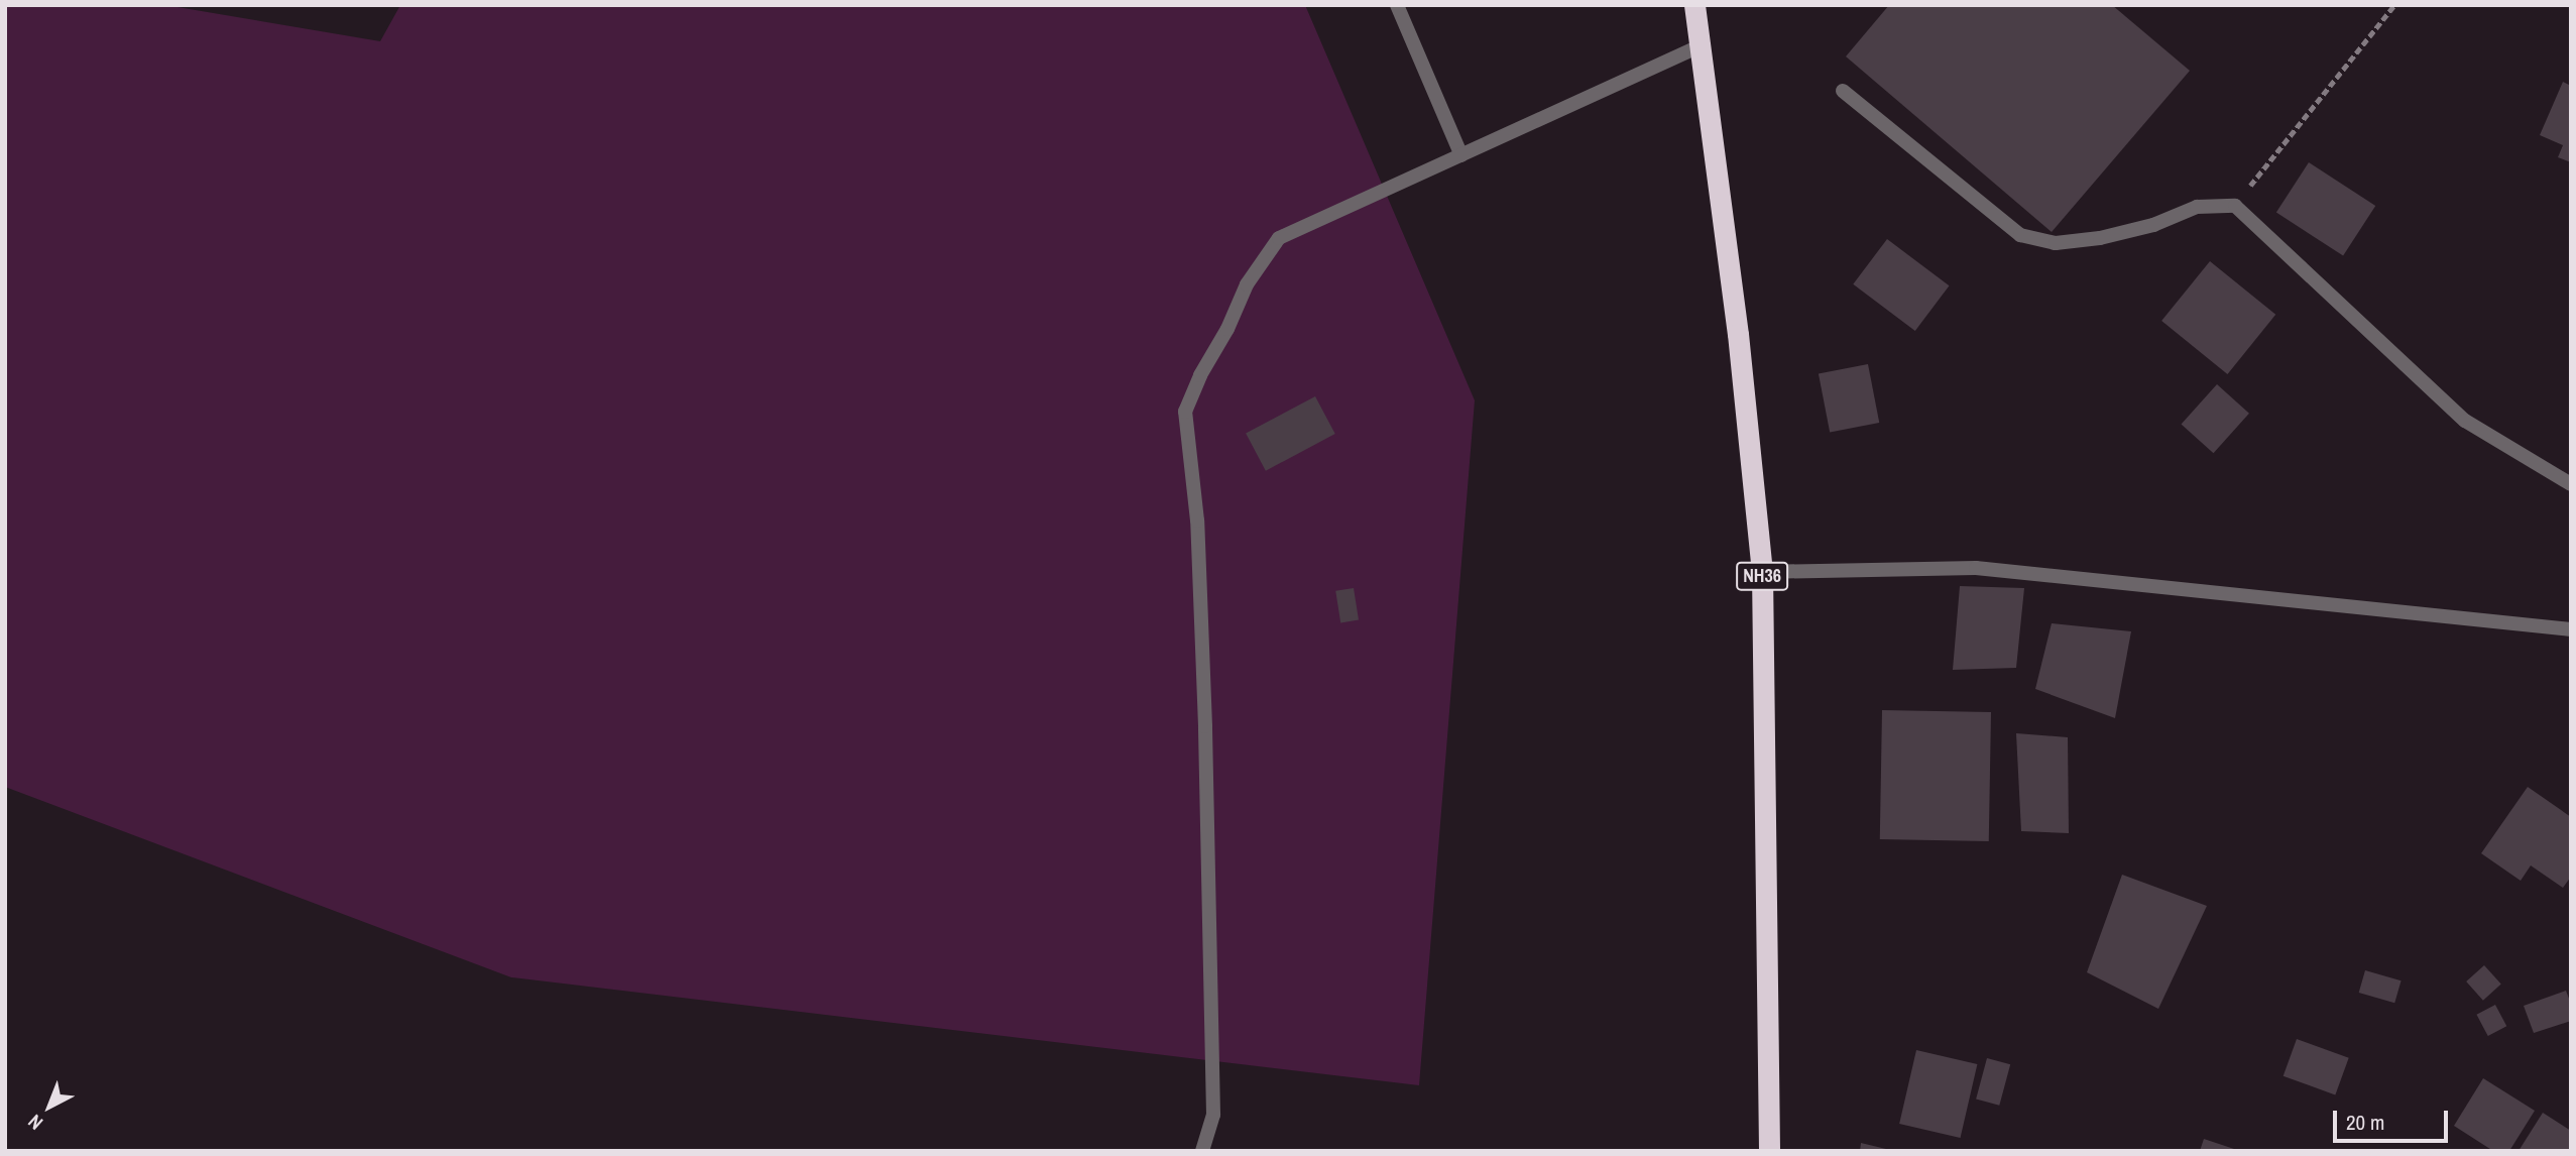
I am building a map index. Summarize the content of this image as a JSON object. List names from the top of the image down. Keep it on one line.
{"streets":{"highway":["NH36"]},"scale_bar":"20 m","north":"bottom left"}
